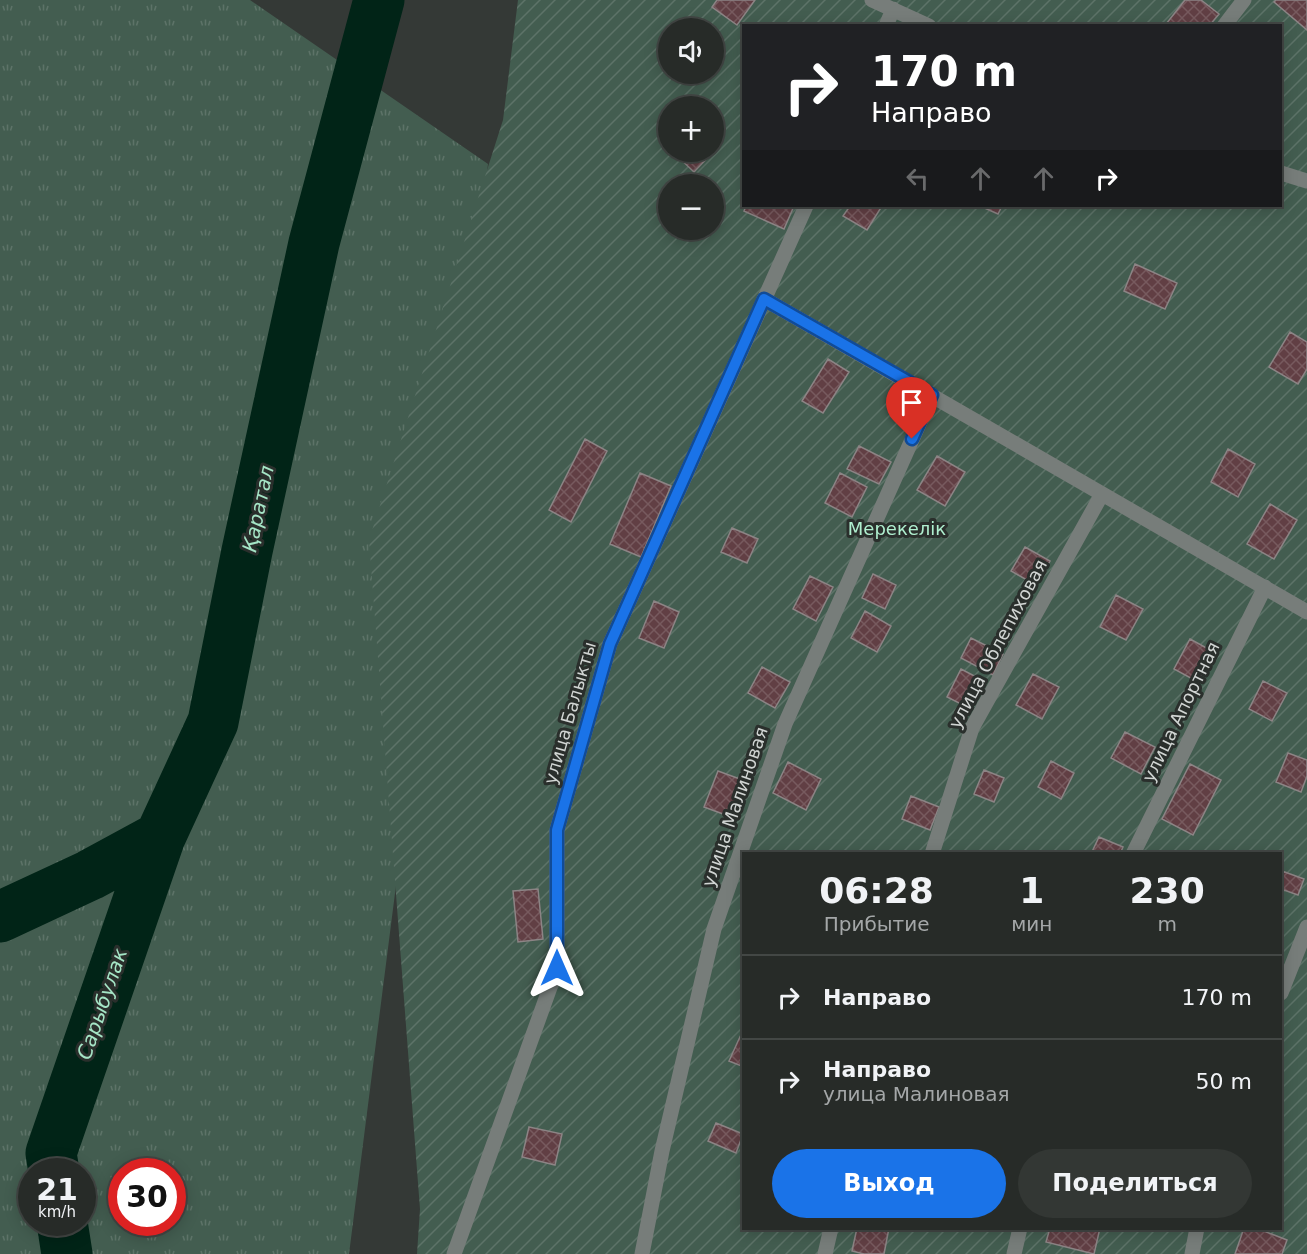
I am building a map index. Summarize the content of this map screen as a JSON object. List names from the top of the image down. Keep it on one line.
{"streets":{"street":["улица Облепиховая","улица Апортная","улица Балыкты","улица Малиновая"]},"water":["Қаратал","Сарыбулак"],"parks":["Мерекелік"],"page":{"map_buttons":["+","−"],"turn":["170 m","Направо"],"eta":["06:28","Прибытие","1","мин","230","m"],"list":[{"name":"Направо","value":"170 m"},{"name":"Направо","note":"улица Малиновая","value":"50 m"}],"buttons":["Выход","Поделиться"],"speed":"21 km/h","limit":"30"}}
